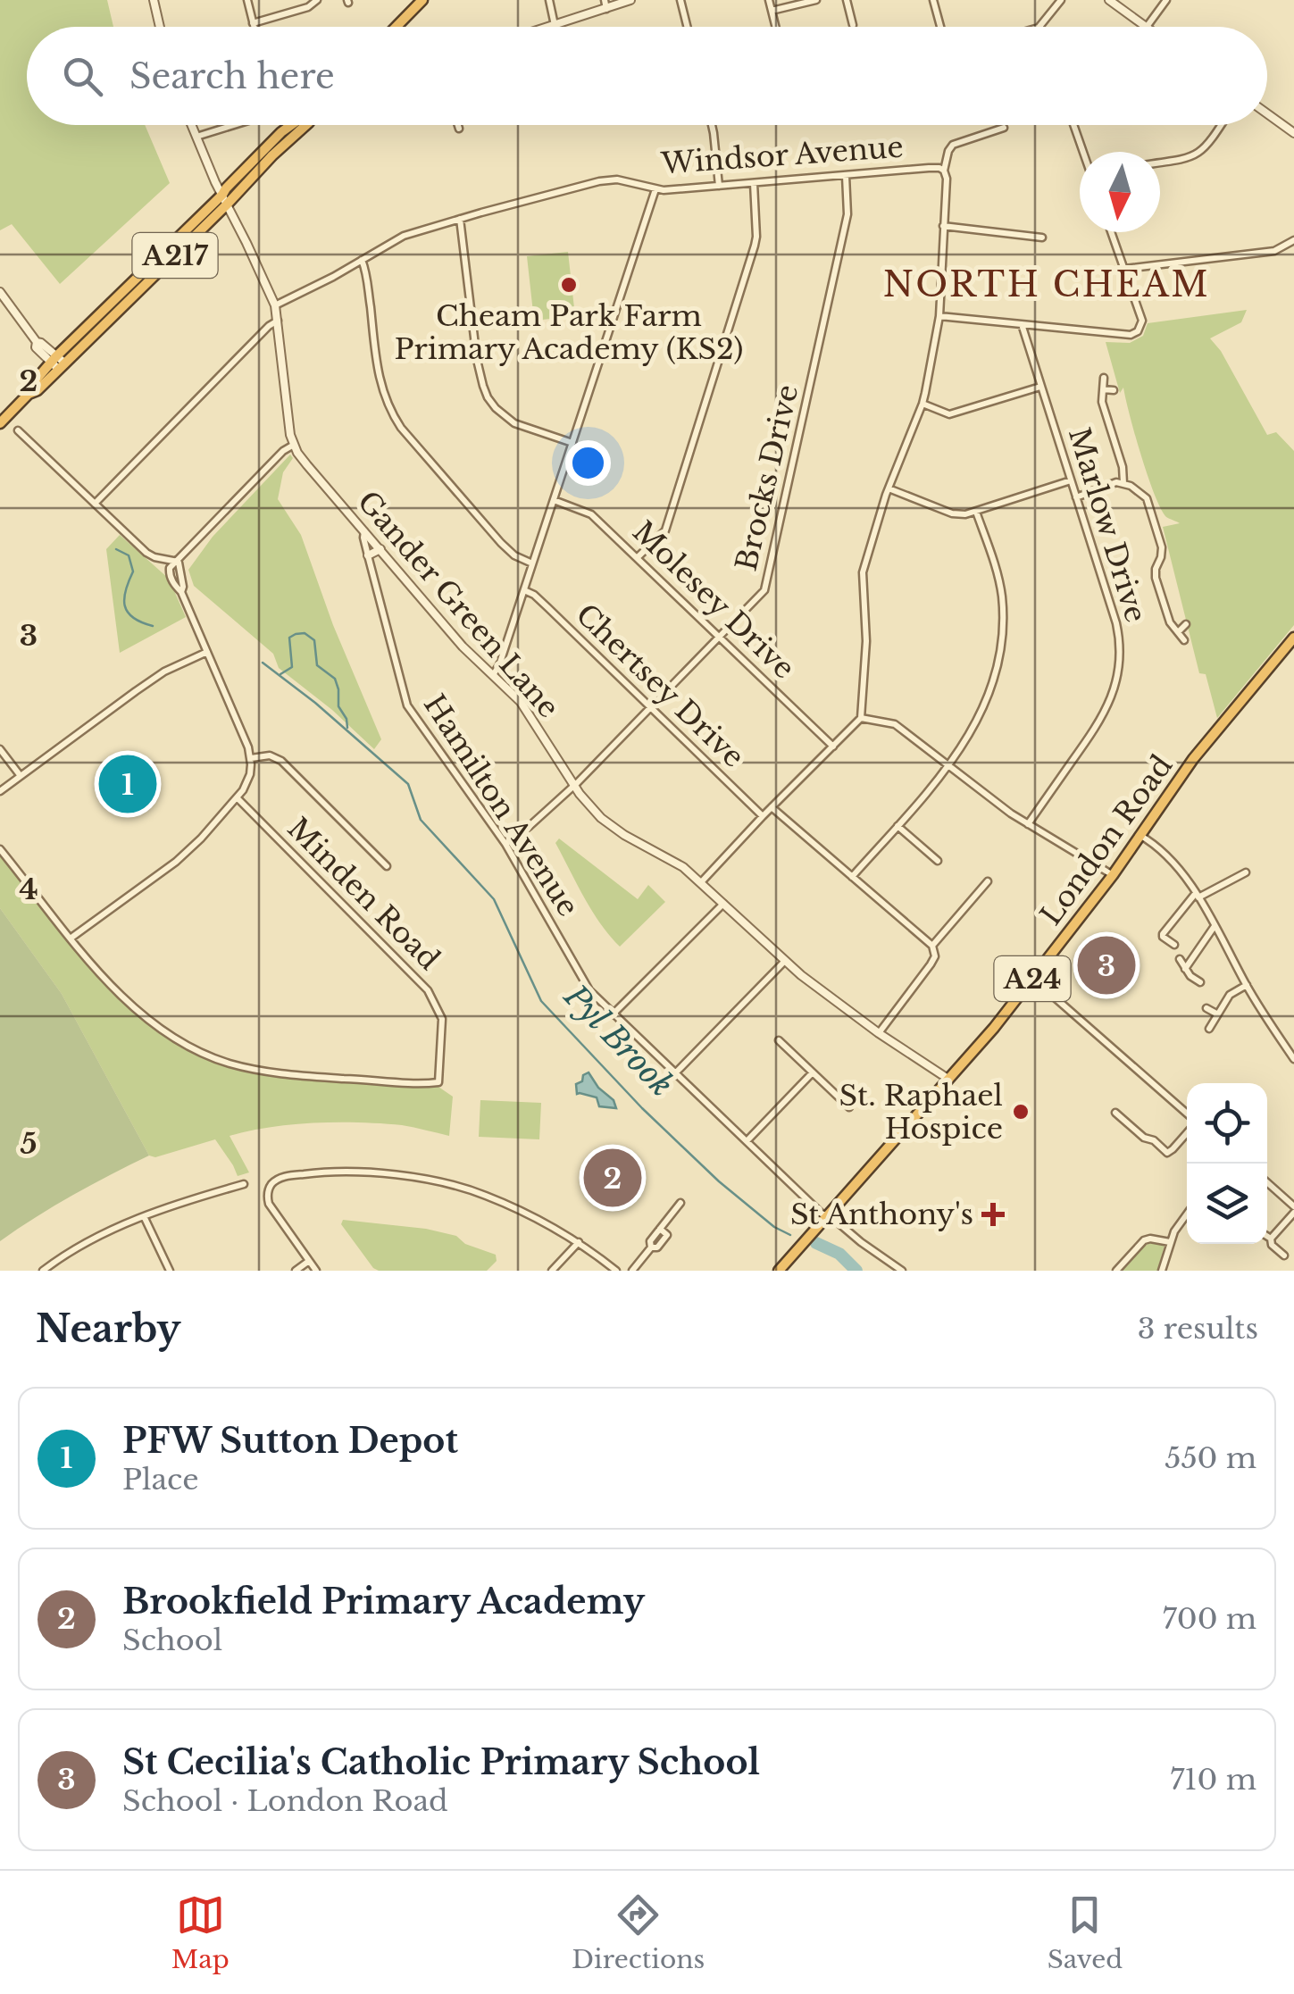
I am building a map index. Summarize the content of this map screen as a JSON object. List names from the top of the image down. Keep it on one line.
{"streets":{"highway":["A217","London Road","A24"],"street":["Windsor Avenue","Brocks Drive","Marlow Drive","Molesey Drive","Gander Green Lane","Chertsey Drive","Hamilton Avenue","Minden Road"]},"crossings":[["Windsor Avenue","Brocks Drive"],["Windsor Avenue","Gander Green Lane"],["A217","Gander Green Lane"],["Brocks Drive","Molesey Drive"],["Brocks Drive","Gander Green Lane"],["Brocks Drive","Chertsey Drive"],["Brocks Drive","Hamilton Avenue"],["Gander Green Lane","Hamilton Avenue"],["Gander Green Lane","London Road"],["Hamilton Avenue","London Road"]],"districts":["NORTH CHEAM"],"water":["Pyl Brook"],"places":{"other":["Cheam Park Farm Primary Academy (KS2)","St. Raphael Hospice"],"health":["St Anthony's"]},"north":"bottom","page":{"search":"Search here","pins":["1","3","2"],"heading":["Nearby","3 results"],"list":[{"mark":"1","name":"PFW Sutton Depot","note":"Place","value":"550 m"},{"mark":"2","name":"Brookfield Primary Academy","note":"School","value":"700 m"},{"mark":"3","name":"St Cecilia's Catholic Primary School","note":"School · London Road","value":"710 m"}],"nav":["Map","Directions","Saved"]},"grid":{"rows":["2","3","4","5"]}}
